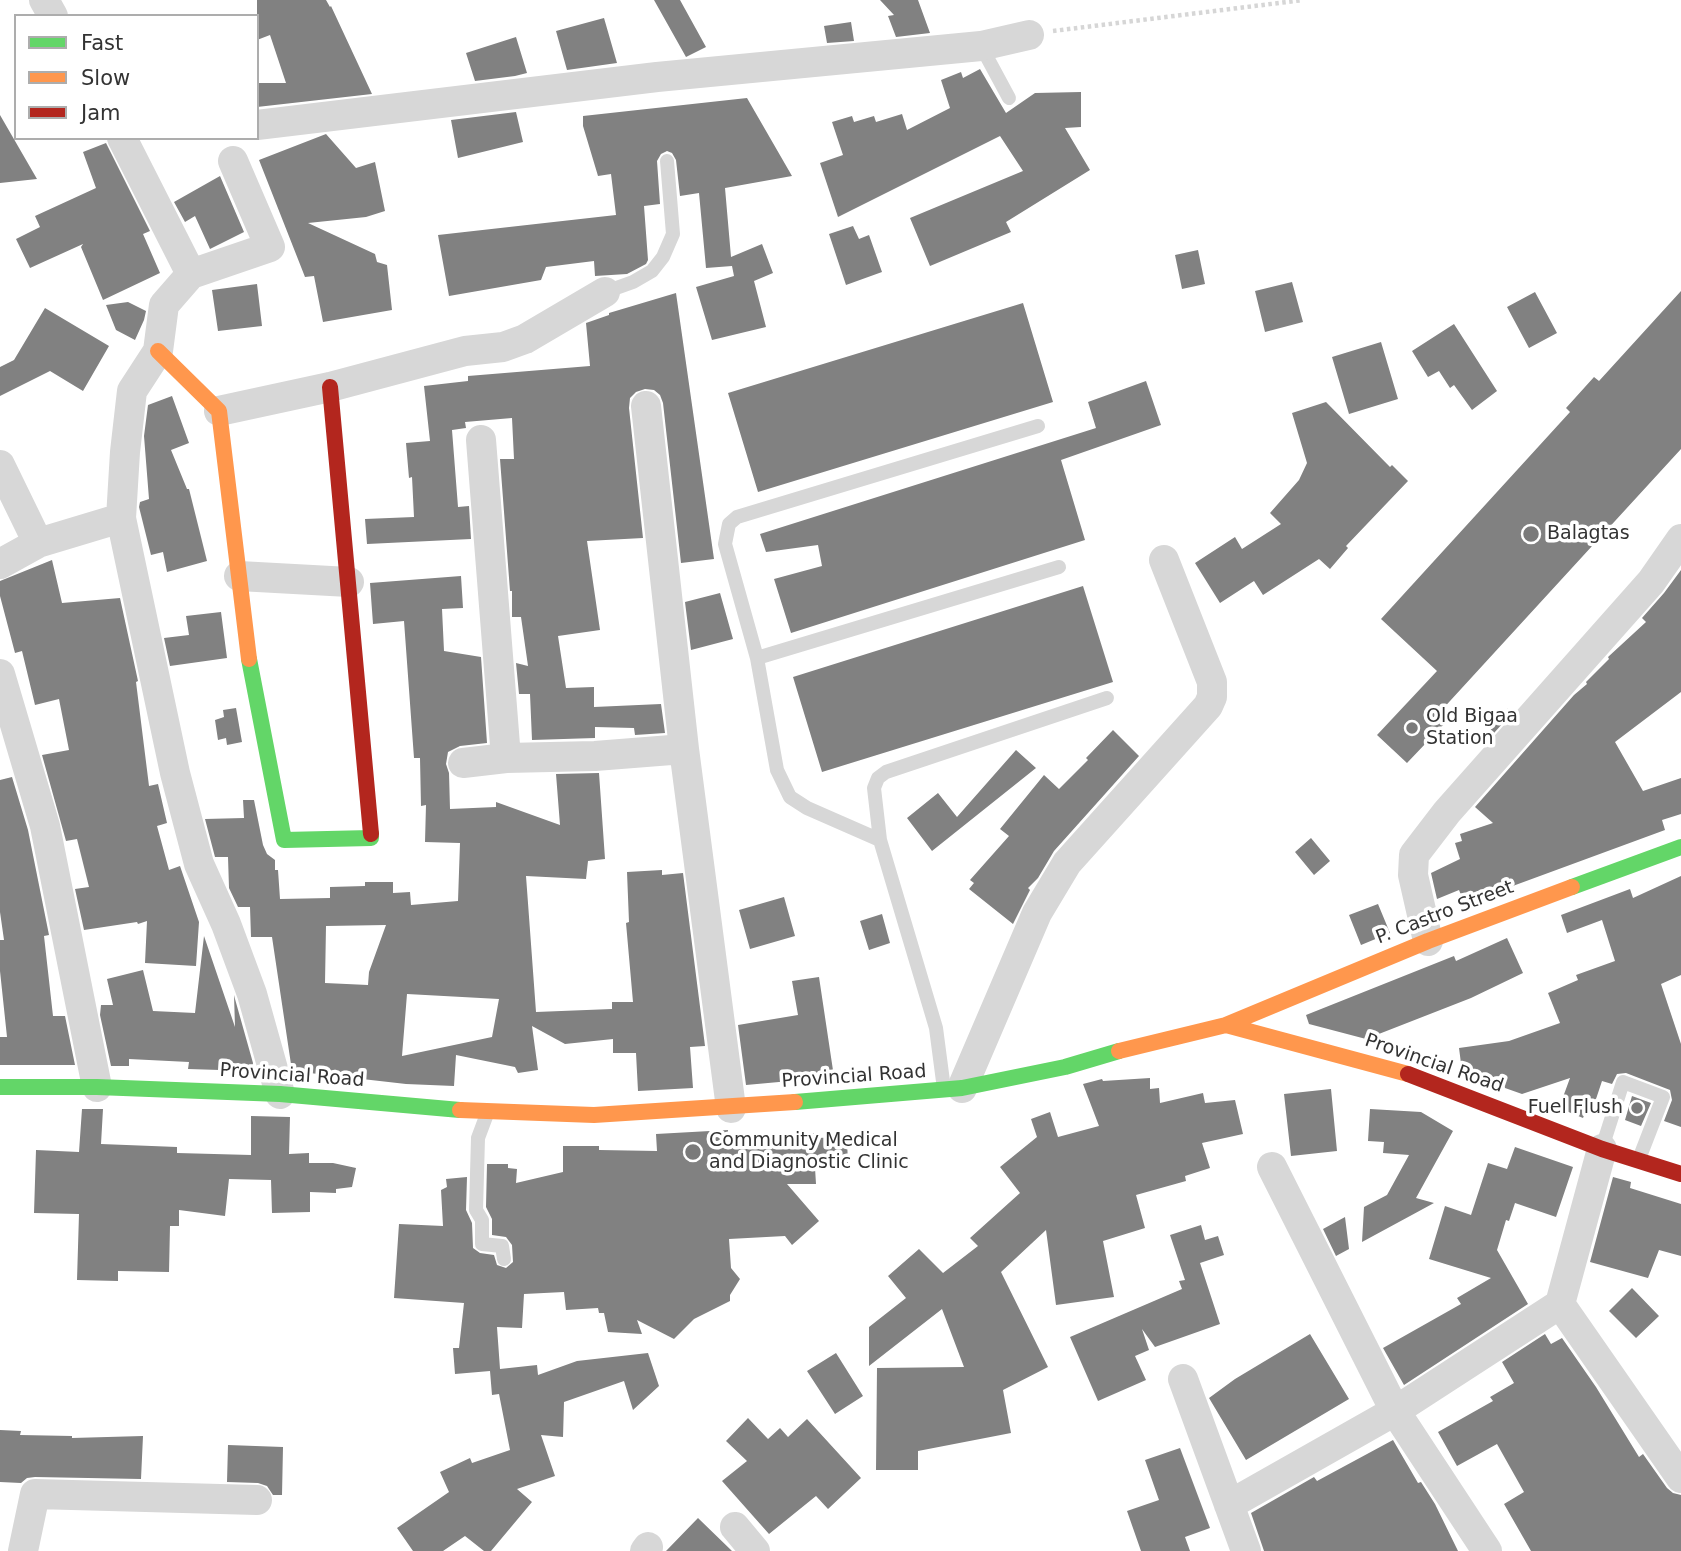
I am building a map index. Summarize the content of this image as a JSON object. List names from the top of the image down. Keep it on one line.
{"streets":{"main road":["P. Castro Street","Provincial Road"]},"crossings":[["P. Castro Street","Provincial Road"]],"places":["Balagtas","Old Bigaa Station","Fuel Flush","Community Medical and Diagnostic Clinic"],"legend":["Fast","Slow","Jam"]}
